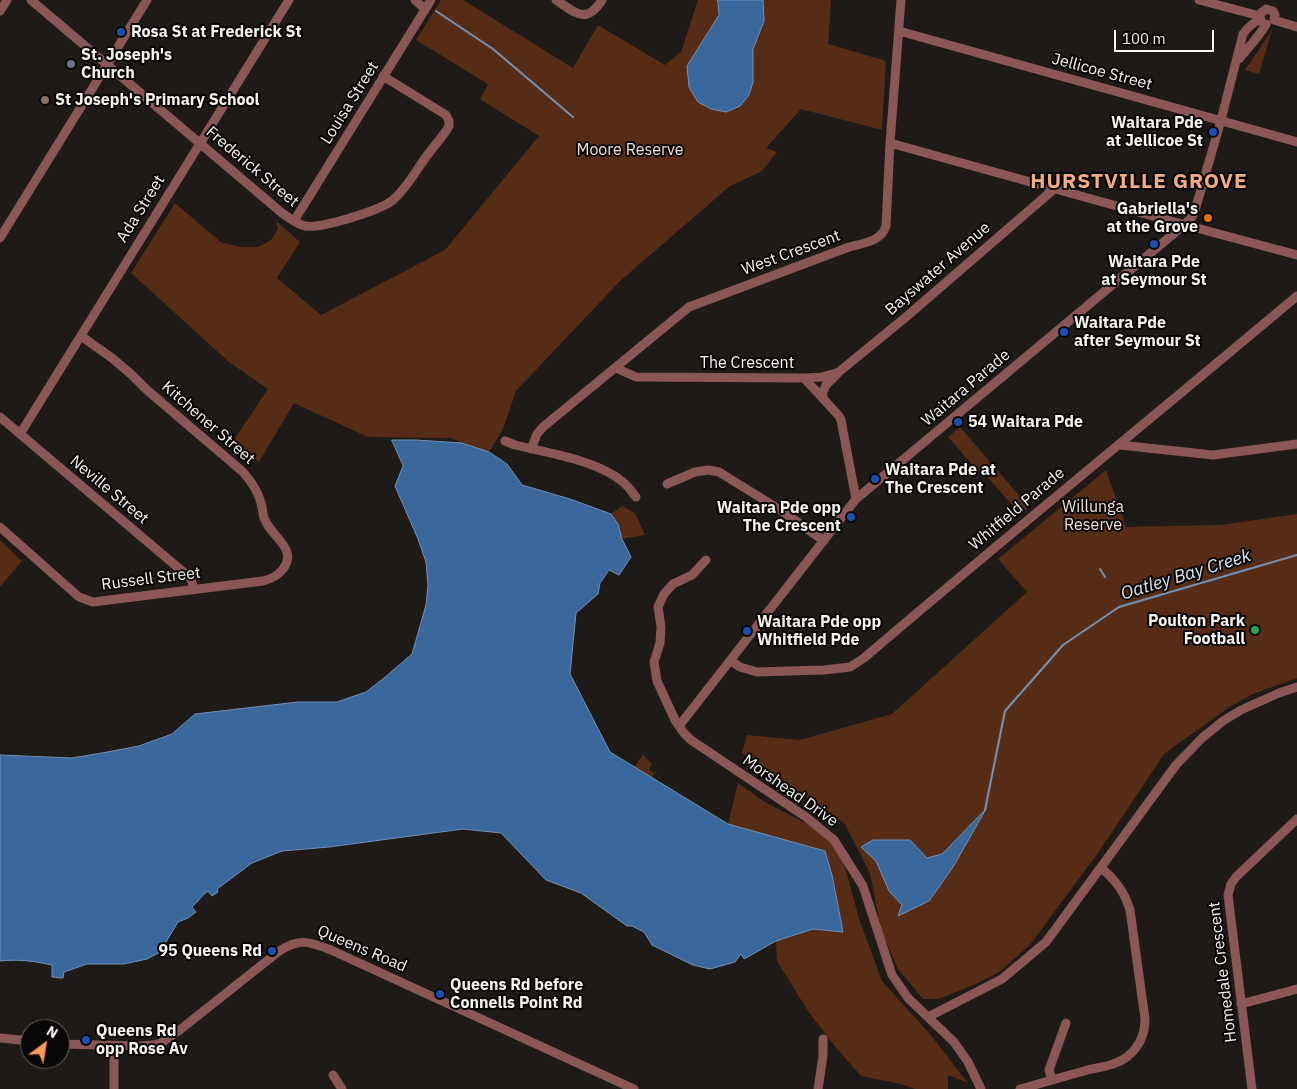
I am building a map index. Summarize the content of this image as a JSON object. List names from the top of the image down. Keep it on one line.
{"streets":{"street":["Jellicoe Street","Louisa Street","Frederick Street","Ada Street","West Crescent","Bayswater Avenue","The Crescent","Waitara Parade","Kitchener Street","Neville Street","Whitfield Parade","Russell Street","Morshead Drive","Queens Road","Homedale Crescent"]},"crossings":[["Jellicoe Street","West Crescent"],["Jellicoe Street","Waitara Parade"],["Louisa Street","Frederick Street"],["Frederick Street","Ada Street"],["Ada Street","Kitchener Street"],["Ada Street","Neville Street"],["West Crescent","The Crescent"],["Bayswater Avenue","The Crescent"],["The Crescent","Waitara Parade"],["Waitara Parade","Whitfield Parade"],["Waitara Parade","Morshead Drive"],["Kitchener Street","Russell Street"],["Neville Street","Russell Street"]],"districts":["HURSTVILLE GROVE"],"water":["Oatley Bay Creek"],"parks":["Moore Reserve","Willunga Reserve"],"places":["Rosa St at Frederick St","St. Joseph's Church","St Joseph's Primary School","Waitara Pde at Jellicoe St","Gabriella's at the Grove","Waitara Pde at Seymour St","Waitara Pde after Seymour St","54 Waitara Pde","Waitara Pde at The Crescent","Waitara Pde opp The Crescent","Poulton Park Football","Waitara Pde opp Whitfield Pde","95 Queens Rd","Queens Rd before Connells Point Rd","Queens Rd opp Rose Av"],"scale_bar":"100 m","north":"top right"}
